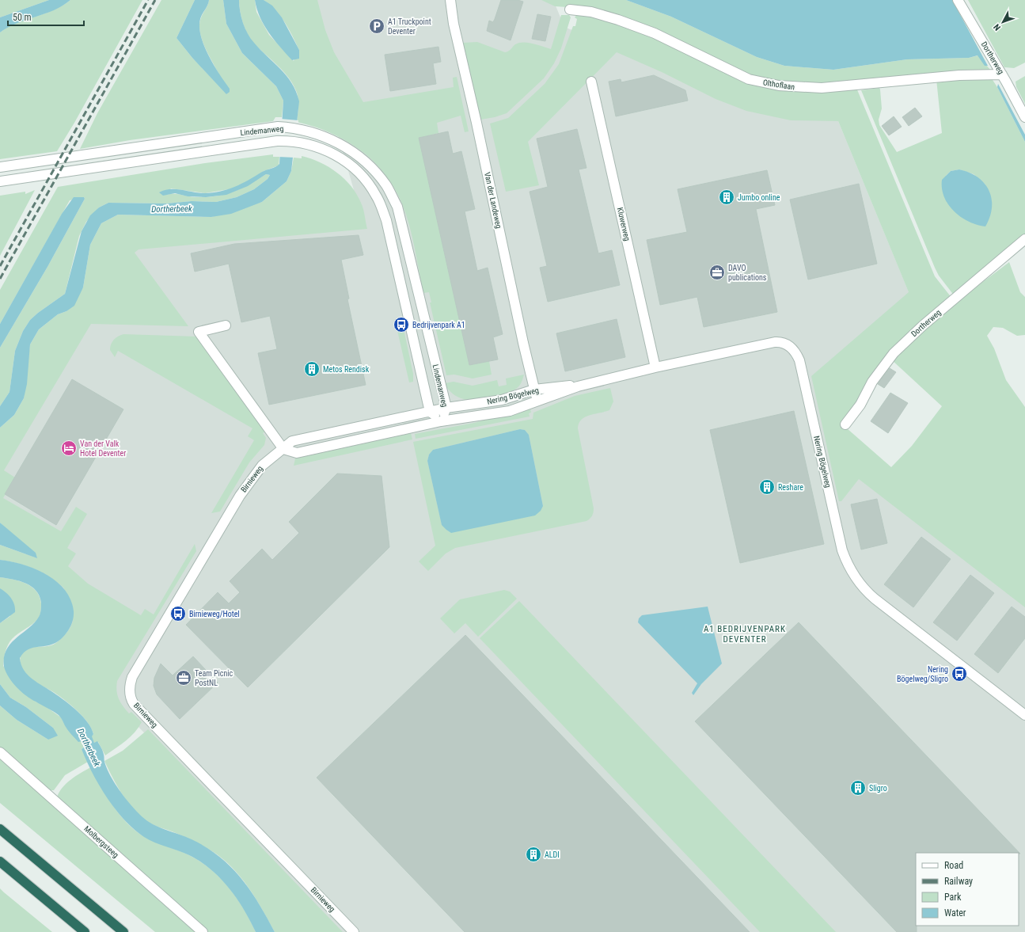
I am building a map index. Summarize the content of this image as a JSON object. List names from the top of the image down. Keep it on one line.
{"streets":{"street":["Dortherweg","Olthoflaan","Lindemanweg","Van der Landeweg","Kluwerweg","Nering Bögelweg","Birnieweg","Molbergsteeg"]},"crossings":[["Dortherweg","Olthoflaan"],["Lindemanweg","Nering Bögelweg"],["Lindemanweg","Birnieweg"],["Van der Landeweg","Nering Bögelweg"],["Kluwerweg","Nering Bögelweg"],["Nering Bögelweg","Birnieweg"]],"districts":["A1 BEDRIJVENPARK DEVENTER"],"water":["Dortherbeek"],"places":{"parking":["A1 Truckpoint Deventer"],"building":["Jumbo online","Metos Rendisk","Reshare","Sligro","ALDI"],"office":["DAVO publications","Team Picnic PostNL"],"bus stop":["Bedrijvenpark A1","Birnieweg/Hotel","Nering Bögelweg/Sligro"],"hotel":["Van der Valk Hotel Deventer"]},"legend":["Road","Railway","Park","Water"],"scale_bar":"50 m","north":"bottom left"}
